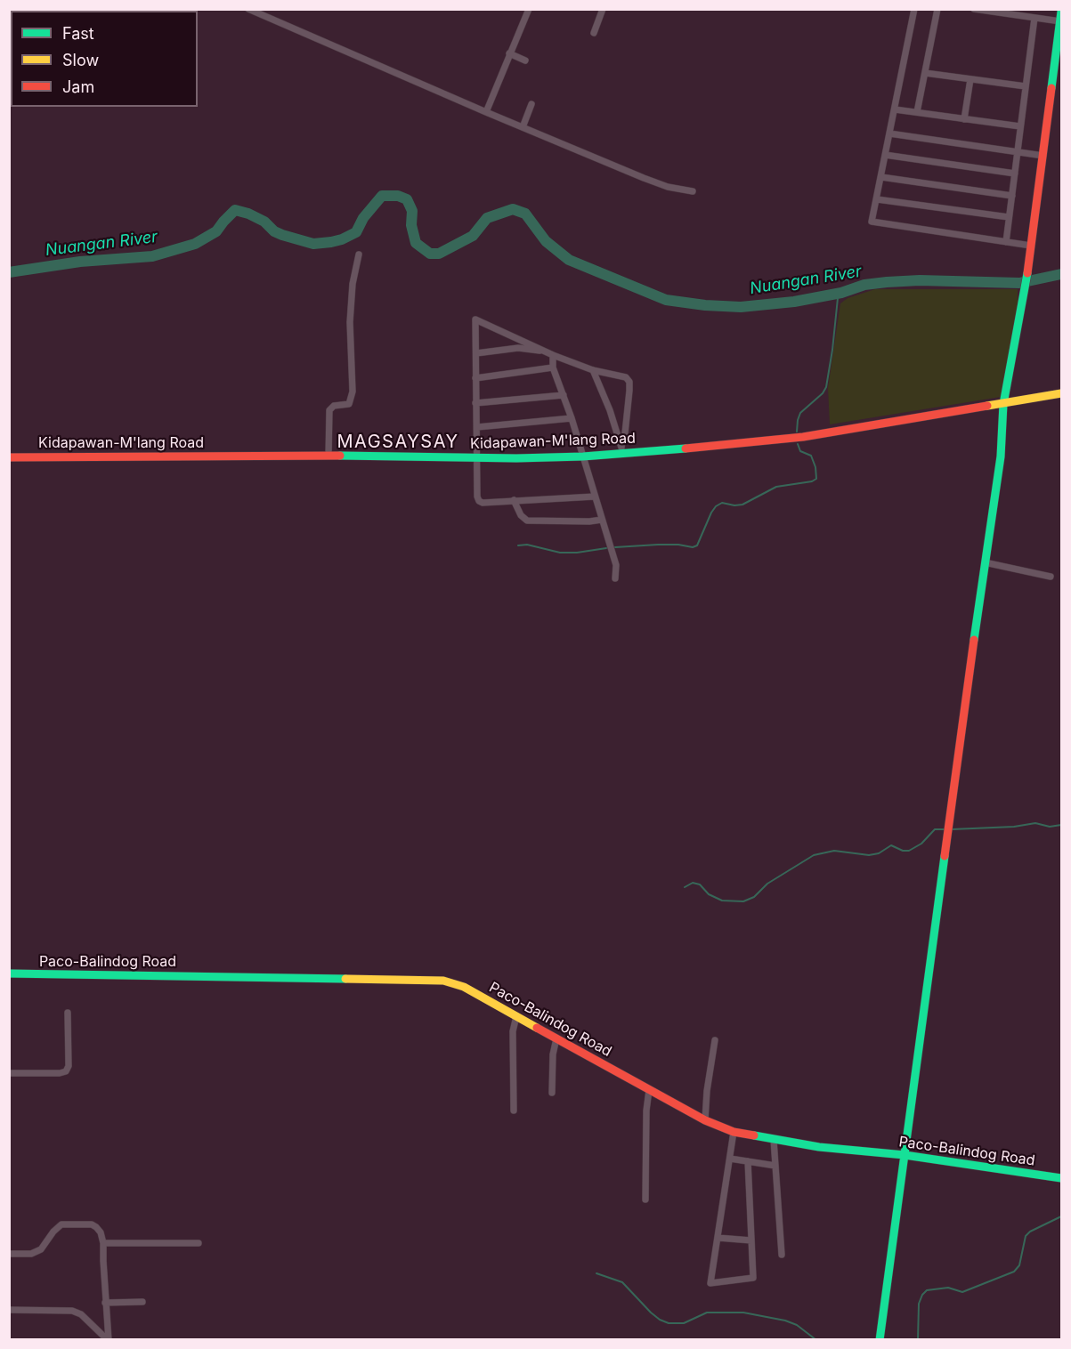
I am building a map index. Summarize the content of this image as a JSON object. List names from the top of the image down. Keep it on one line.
{"streets":{"street":["Kidapawan-M'lang Road","Paco-Balindog Road"]},"districts":["MAGSAYSAY"],"water":["Nuangan River"],"legend":["Fast","Slow","Jam"]}
